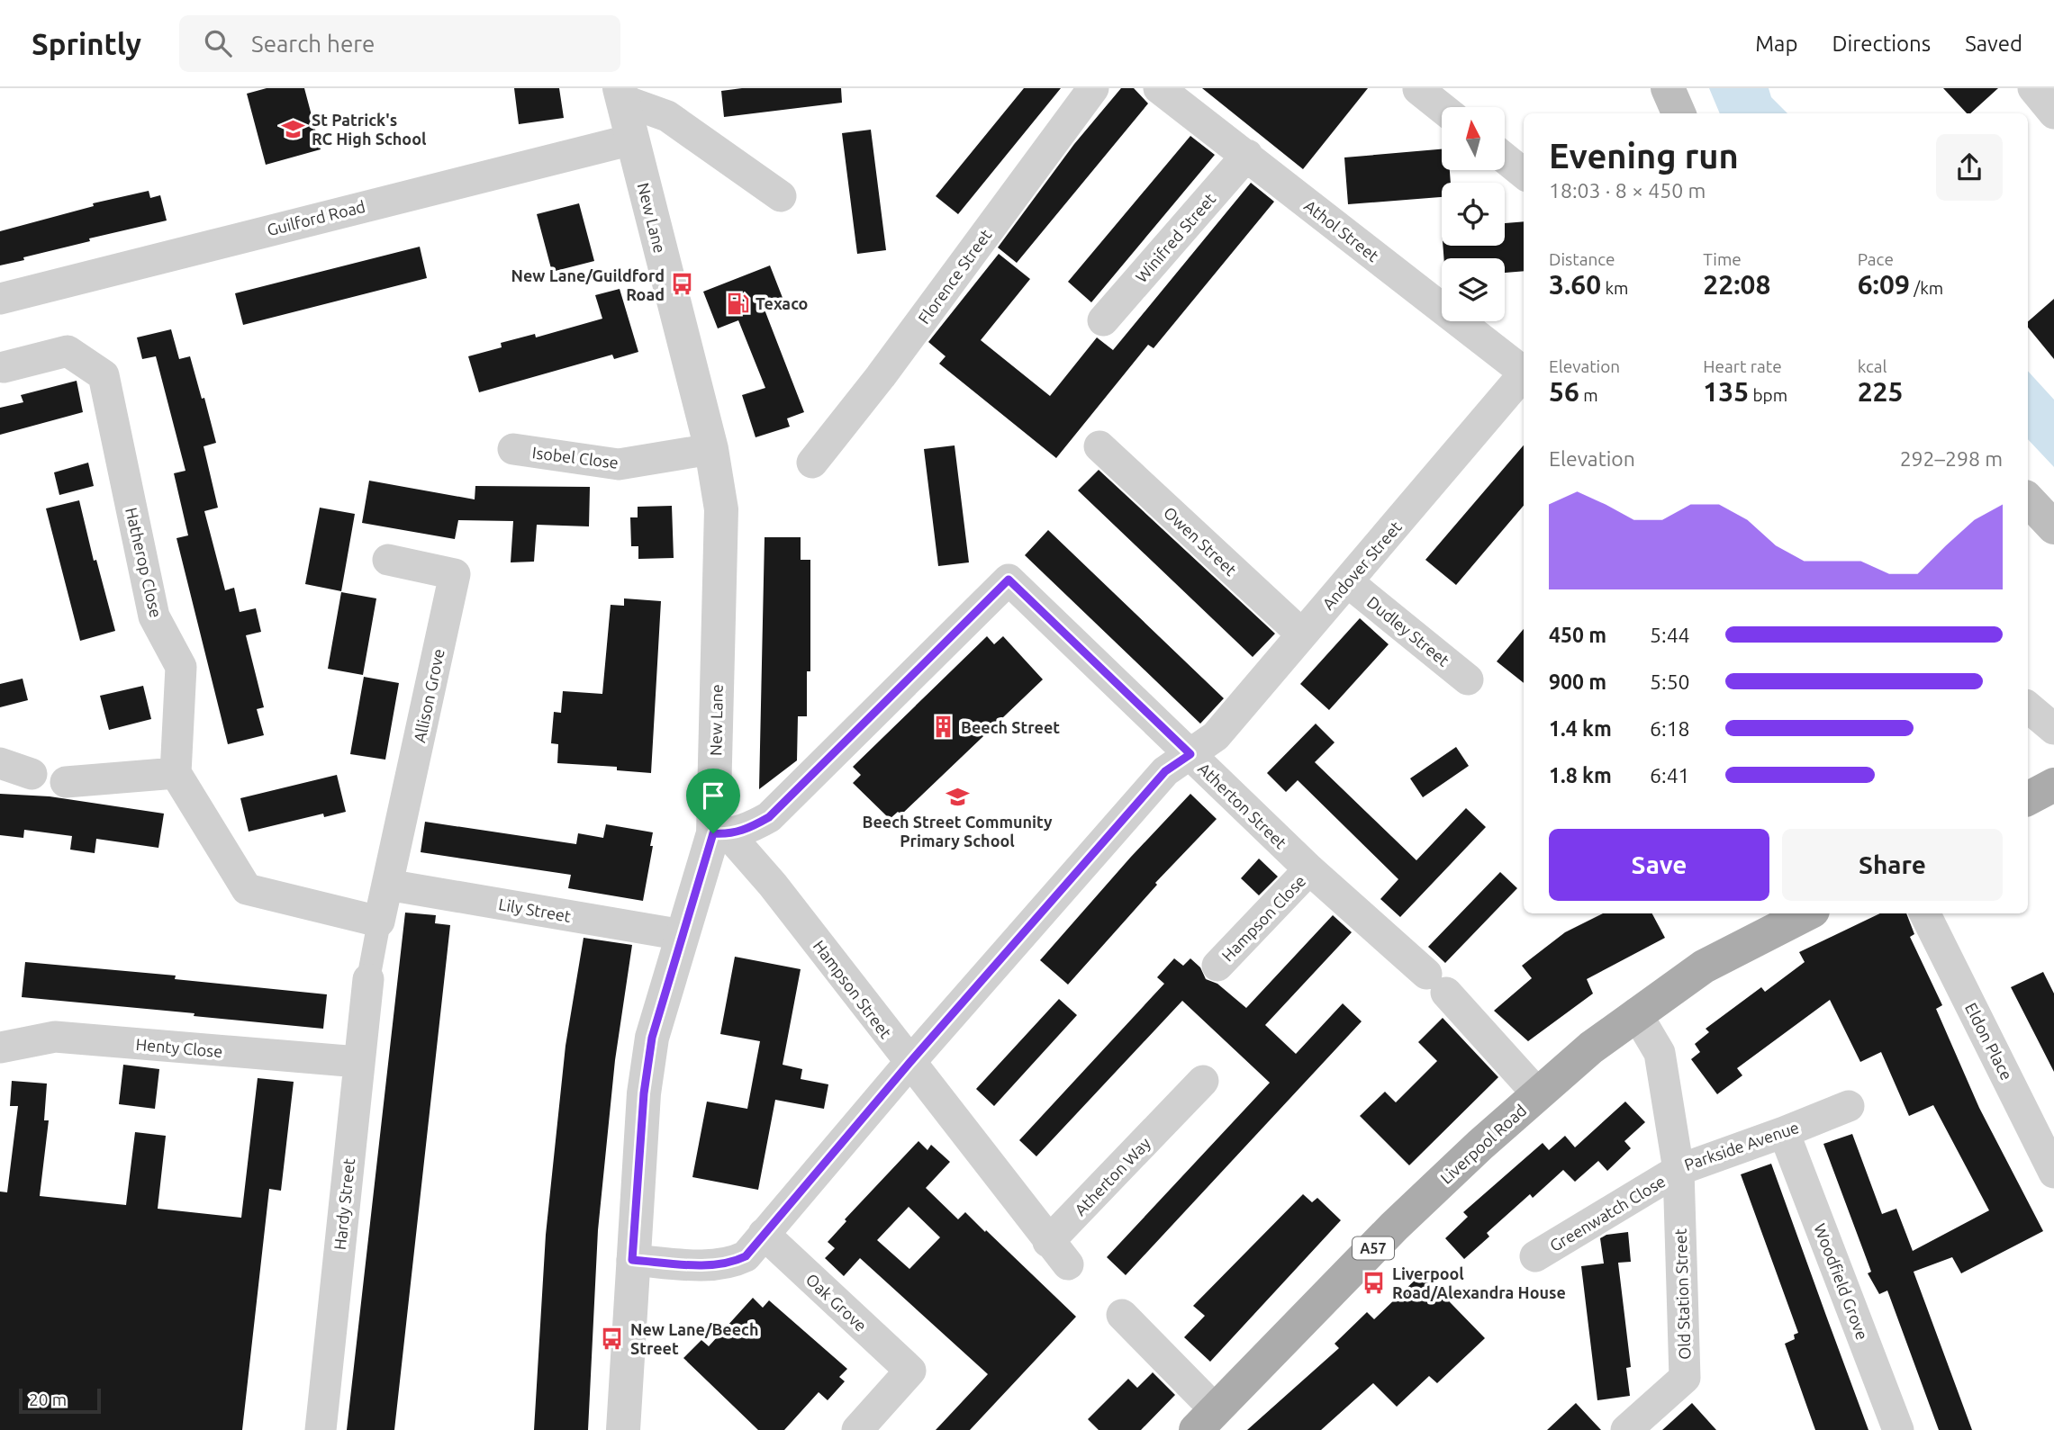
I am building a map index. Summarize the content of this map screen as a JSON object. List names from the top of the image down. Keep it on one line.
{"streets":{"main road":["Liverpool Road","A57"],"street":["Guilford Road","New Lane","Athol Street","Winifred Street","Florence Street","Isobel Close","Owen Street","Hatherop Close","Andover Street","Dudley Street","Allison Grove","Atherton Street","Lily Street","Hampson Close","Hampson Street","Eldon Place","Henty Close","Parkside Avenue","Atherton Way","Hardy Street","Greenwatch Close","Woodfield Grove","Old Station Street","Oak Grove"]},"crossings":[["Guilford Road","New Lane"],["New Lane","Isobel Close"],["New Lane","Atherton Street"],["New Lane","Lily Street"],["New Lane","Hampson Street"],["Athol Street","Winifred Street"],["Owen Street","Andover Street"],["Andover Street","Dudley Street"],["Andover Street","Atherton Street"],["Allison Grove","Lily Street"],["Atherton Street","Hampson Close"],["Atherton Street","Hampson Street"],["Atherton Street","Liverpool Road"],["Hampson Street","Atherton Way"],["Henty Close","Hardy Street"],["Liverpool Road","Parkside Avenue"],["Parkside Avenue","Greenwatch Close"],["Parkside Avenue","Woodfield Grove"],["Parkside Avenue","Old Station Street"],["Greenwatch Close","Old Station Street"]],"places":{"school or university":["St Patrick's RC High School","Beech Street Community Primary School"],"bus stop":["New Lane/Guildford Road","Liverpool Road/Alexandra House","New Lane/Beech Street"],"fuel station":["Texaco"],"building":["Beech Street"]},"scale_bar":"20 m","north":"top","page":{"header":"Sprintly","search":"Search here","nav":["Map","Directions","Saved"],"heading":["Evening run","18:03 · 8 × 450 m"],"stats":[["Distance","3.60 km"],["Time","22:08"],["Pace","6:09 /km"],["Elevation","56 m"],["Heart rate","135 bpm"],["kcal","225"]],"chart":["Elevation","292–298 m"],"list":[{"name":"450 m","note":"5:44"},{"name":"900 m","note":"5:50"},{"name":"1.4 km","note":"6:18"},{"name":"1.8 km","note":"6:41"}],"buttons":["Save","Share"],"scale":"20 m"}}
